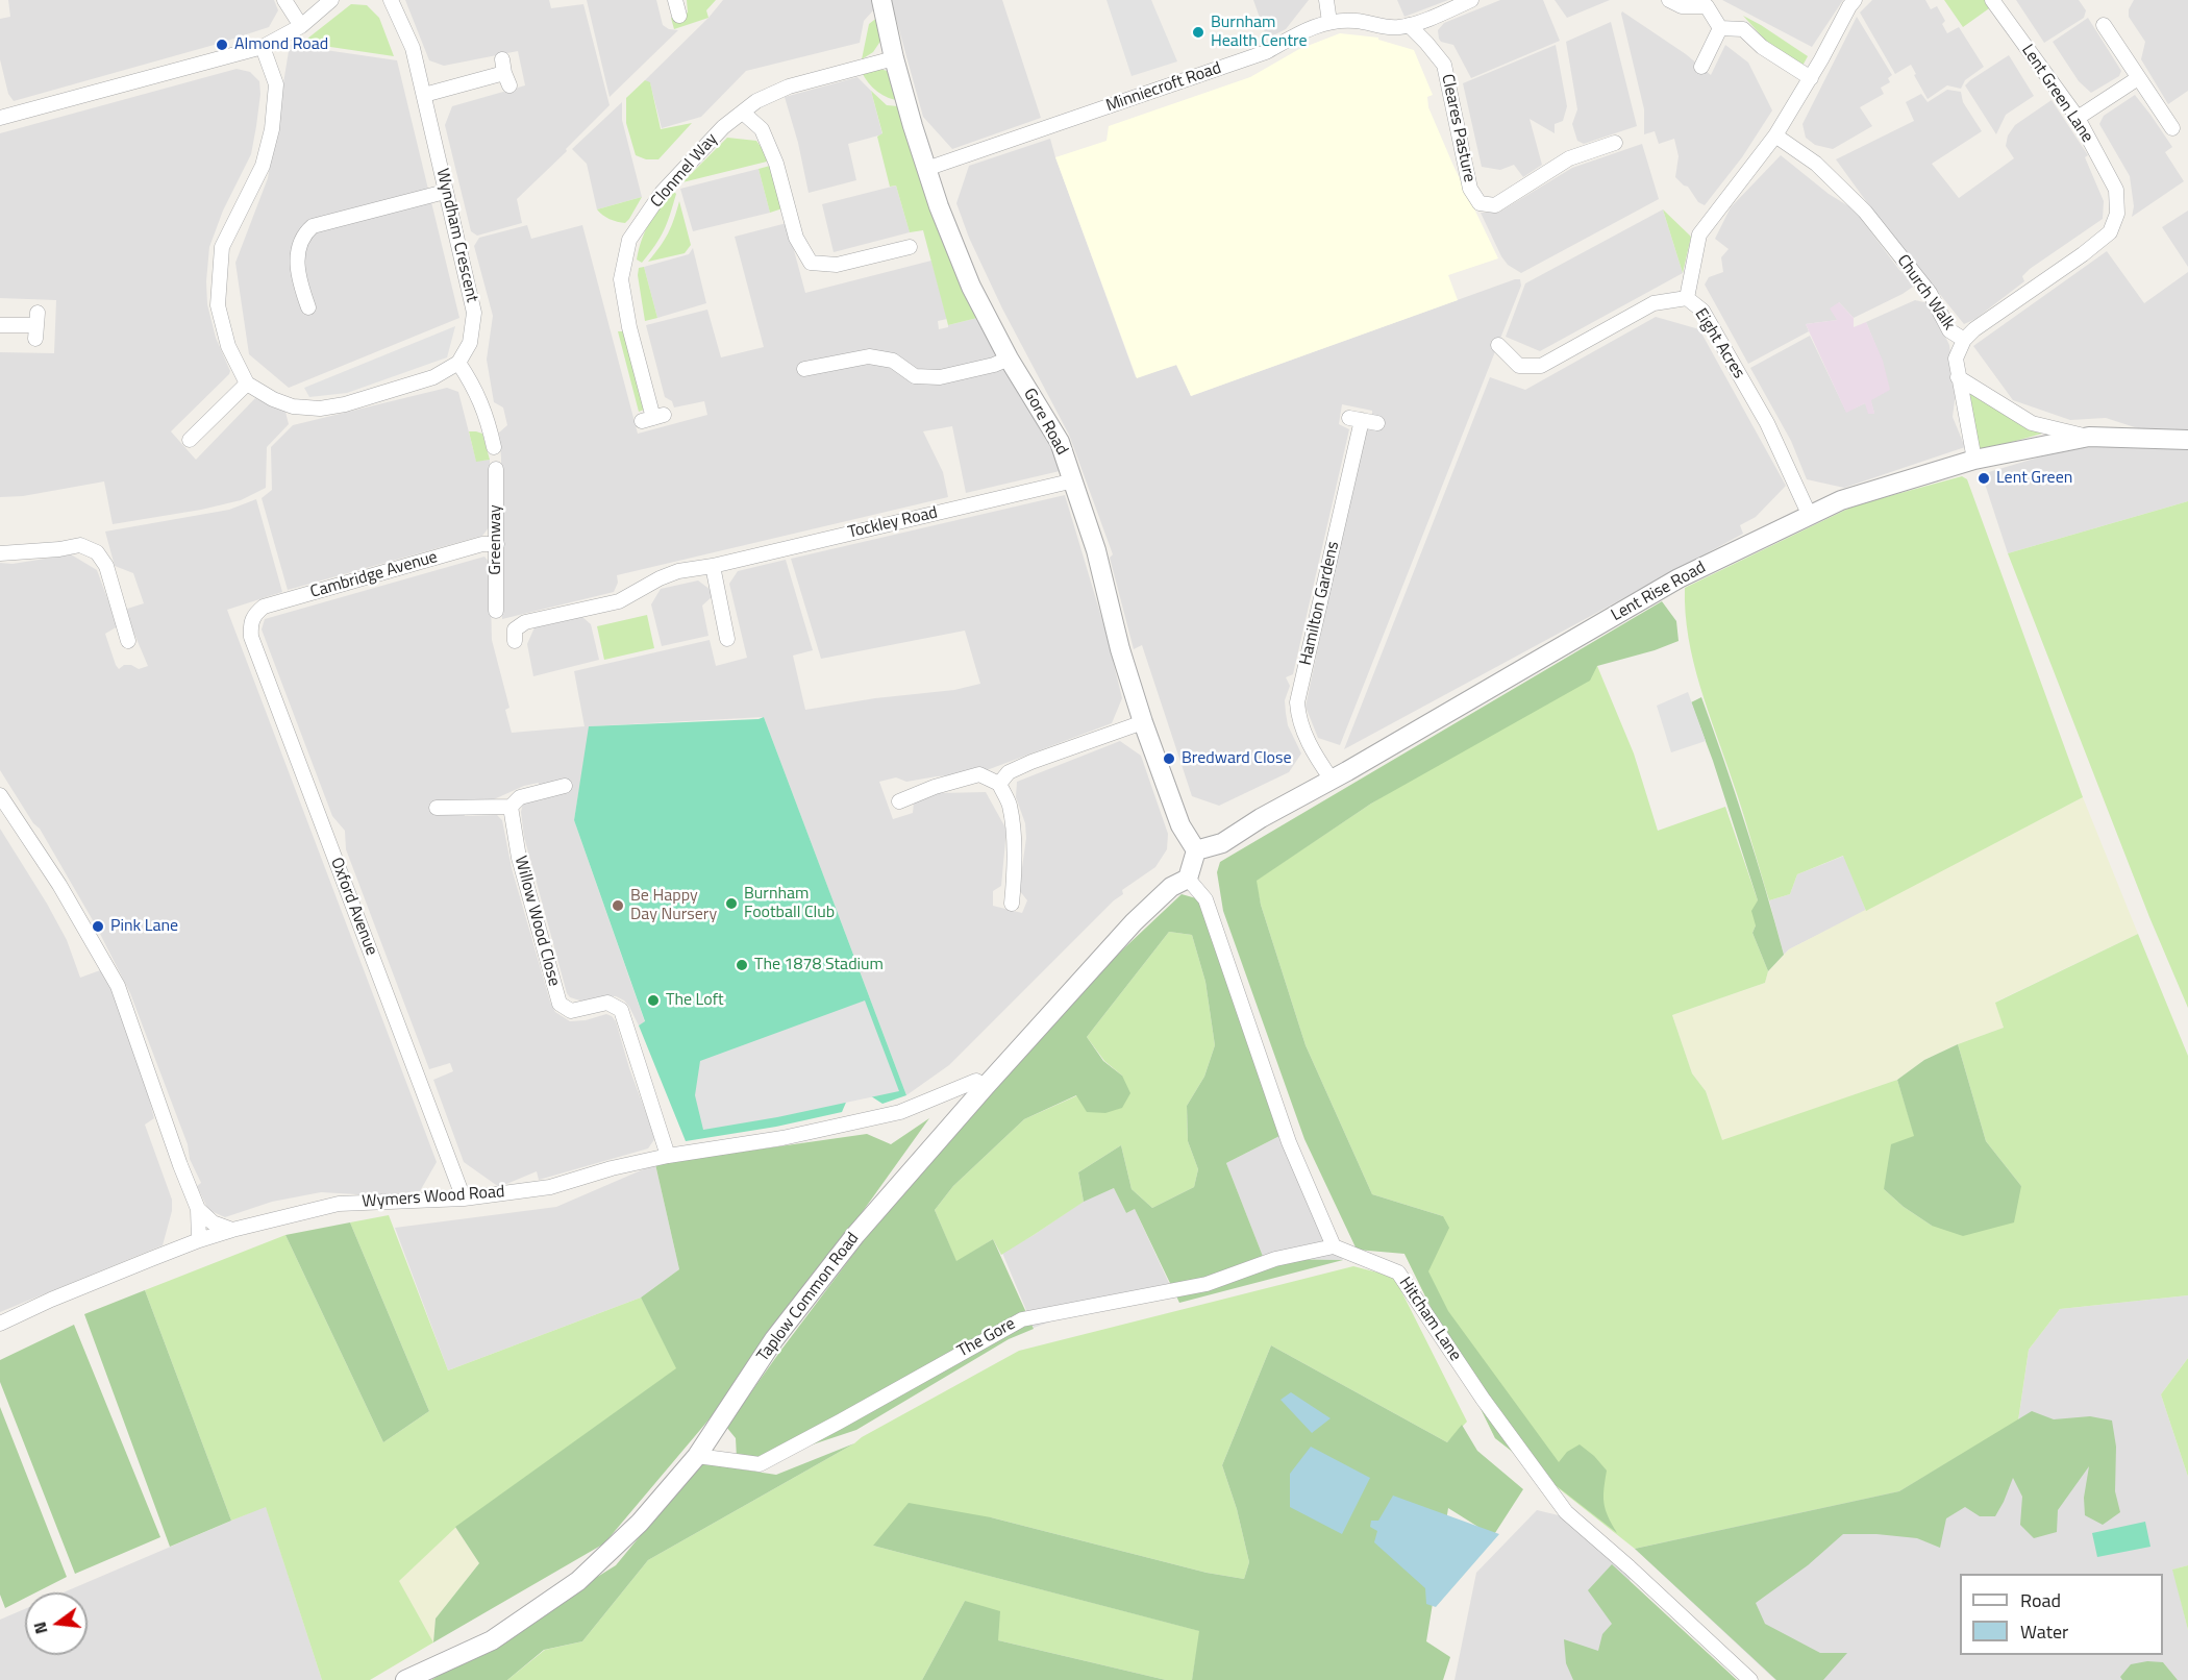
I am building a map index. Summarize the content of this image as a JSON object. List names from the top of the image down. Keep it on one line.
{"streets":{"street":["Minniecroft Road","Lent Green Lane","Cleares Pasture","Clonmel Way","Wyndham Crescent","Church Walk","Eight Acres","Gore Road","Tockley Road","Greenway","Cambridge Avenue","Lent Rise Road","Hamilton Gardens","Oxford Avenue","Willow Wood Close","Wymers Wood Road","Taplow Common Road","Hitcham Lane","The Gore"]},"crossings":[["Minniecroft Road","Cleares Pasture"],["Minniecroft Road","Gore Road"],["Lent Green Lane","Church Walk"],["Clonmel Way","Gore Road"],["Church Walk","Lent Rise Road"],["Eight Acres","Lent Rise Road"],["Gore Road","Tockley Road"],["Gore Road","Lent Rise Road"],["Greenway","Cambridge Avenue"],["Cambridge Avenue","Oxford Avenue"],["Lent Rise Road","Hamilton Gardens"],["Oxford Avenue","Wymers Wood Road"],["Willow Wood Close","Wymers Wood Road"],["Wymers Wood Road","Taplow Common Road"],["Taplow Common Road","The Gore"],["Hitcham Lane","The Gore"]],"places":["Burnham Health Centre","Almond Road","Lent Green","Bredward Close","Burnham Football Club","Be Happy Day Nursery","Pink Lane","The 1878 Stadium","The Loft"],"legend":["Road","Water"],"north":"left"}
